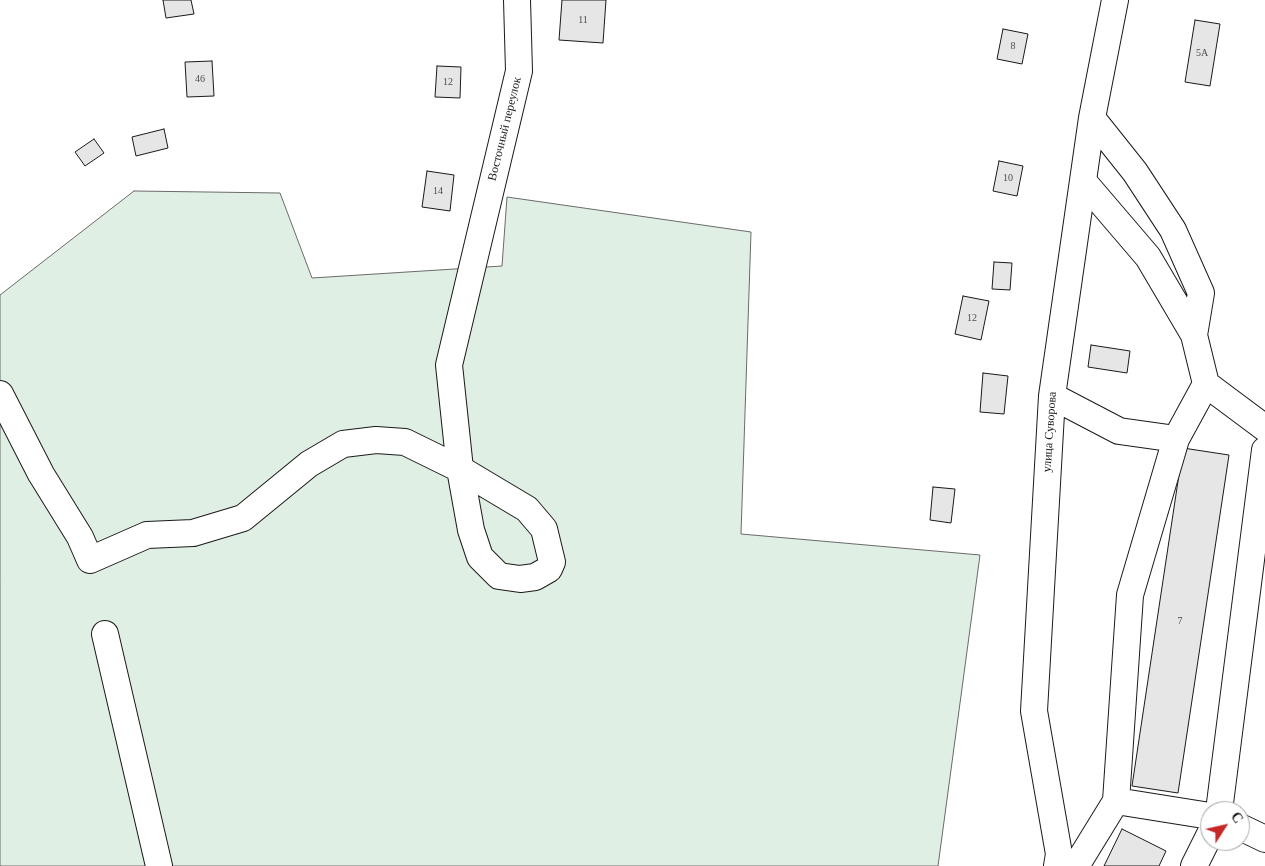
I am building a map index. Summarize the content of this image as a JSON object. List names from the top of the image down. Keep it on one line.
{"streets":{"street":["Восточный переулок","улица Суворова"]},"house_numbers":["11","8","5А","46","12","10","14","12","7"],"north":"top right"}
